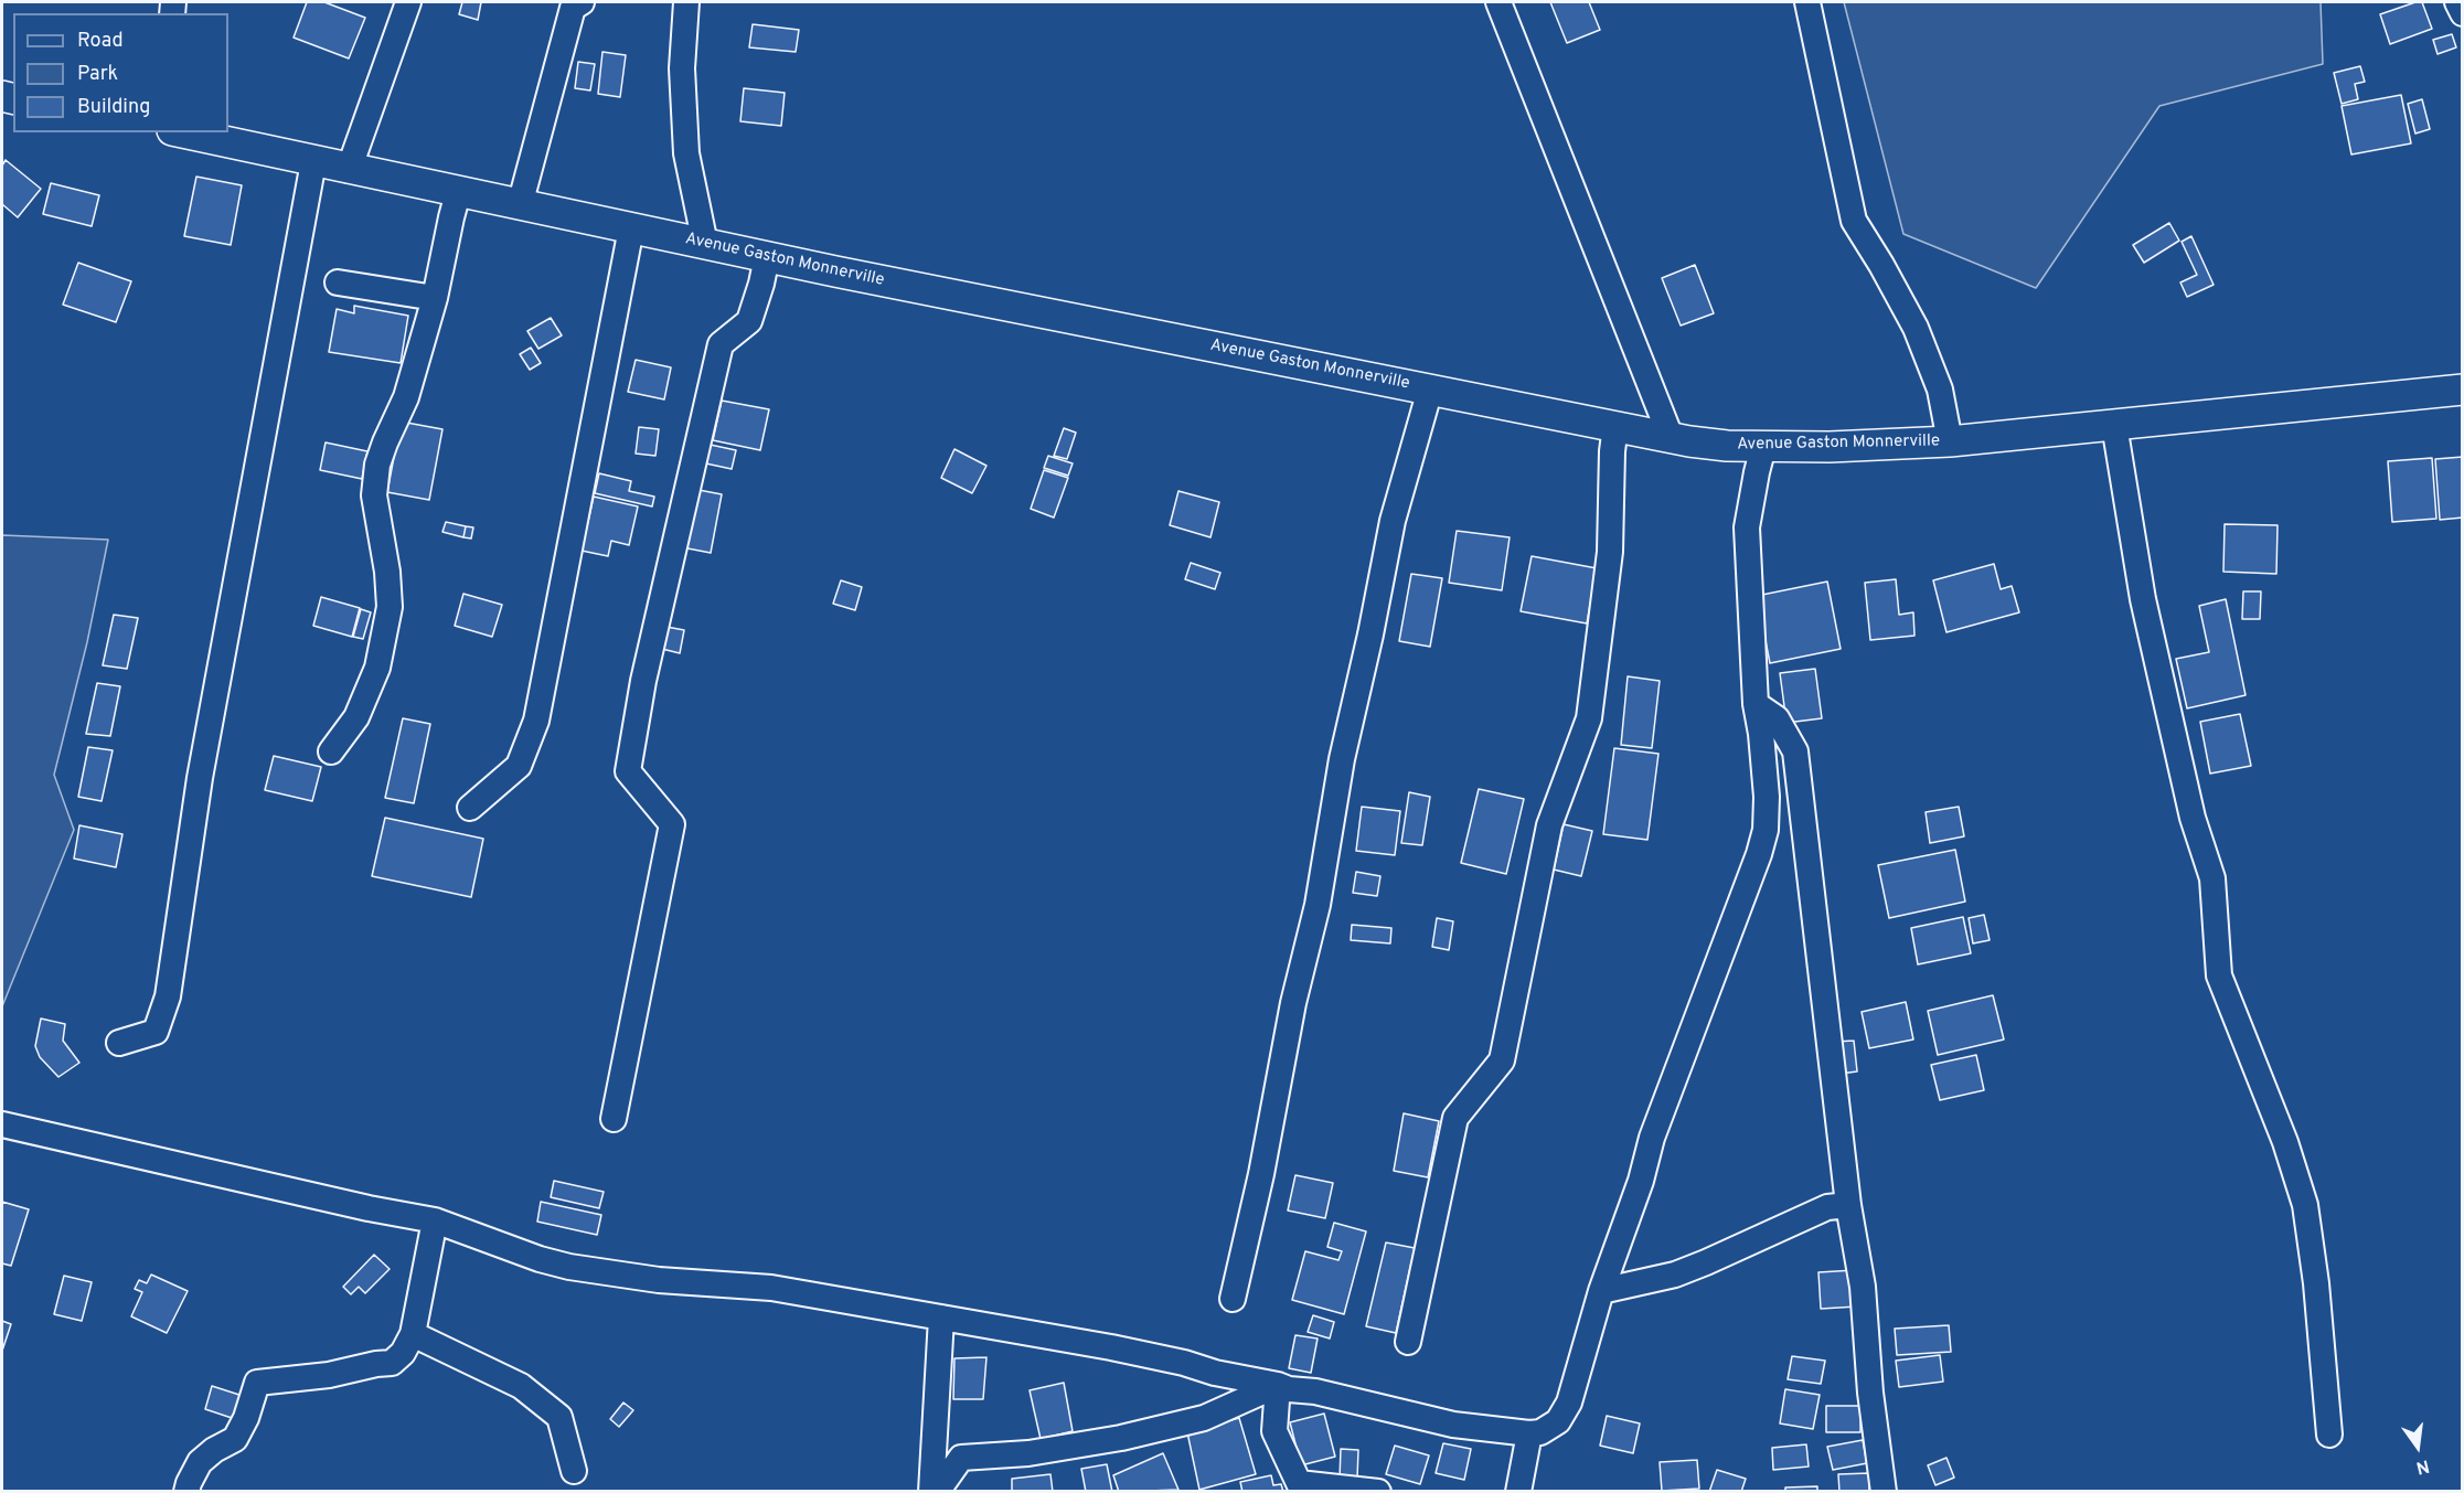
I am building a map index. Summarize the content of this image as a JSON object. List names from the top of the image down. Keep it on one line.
{"streets":{"main road":["Avenue Gaston Monnerville"]},"legend":["Road","Park","Building"],"north":"bottom"}
